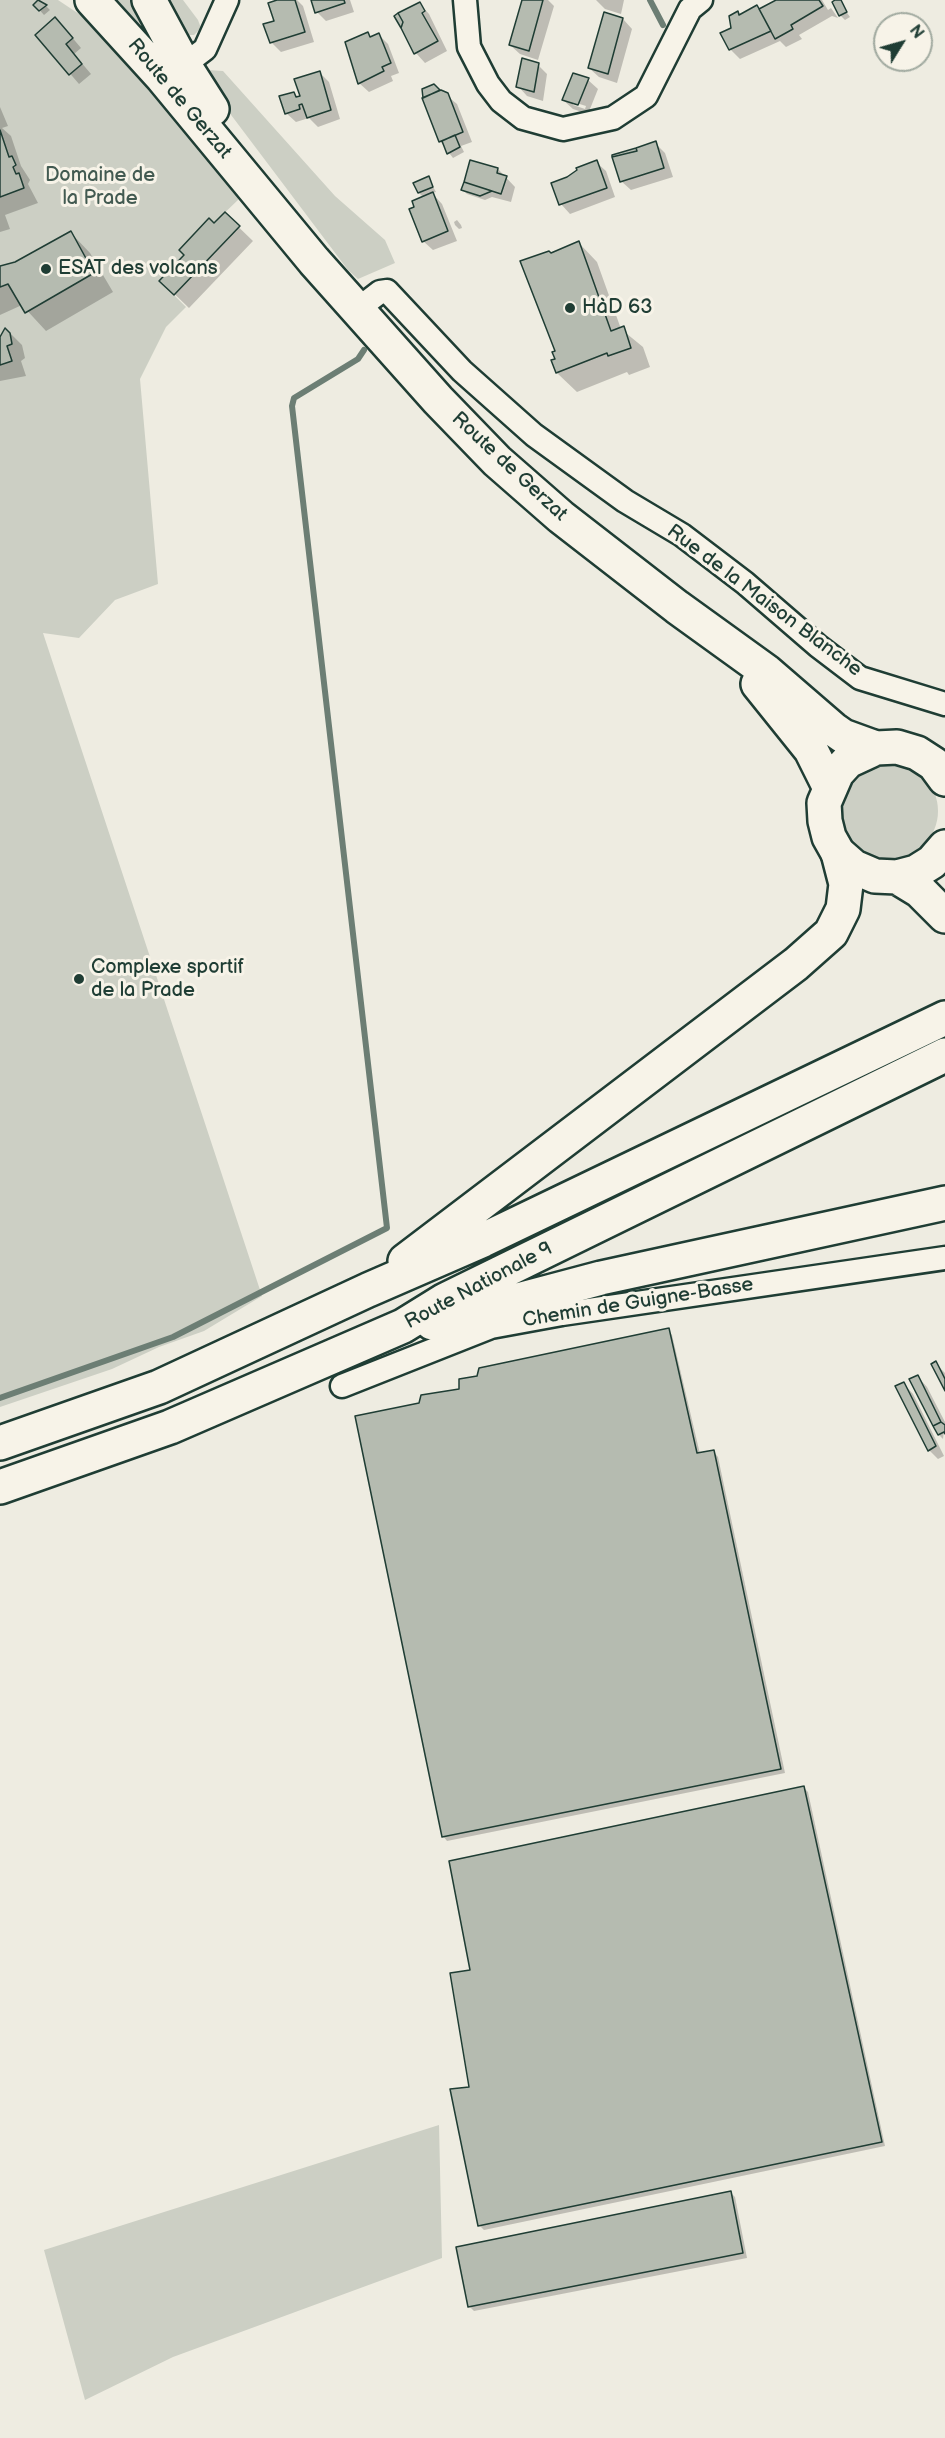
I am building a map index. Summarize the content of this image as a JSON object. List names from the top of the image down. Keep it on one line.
{"streets":{"main road":["Route de Gerzat","Route Nationale 9"],"street":["Rue de la Maison Blanche","Chemin de Guigne-Basse"]},"crossings":[["Route de Gerzat","Rue de la Maison Blanche"]],"parks":["Domaine de la Prade"],"places":["ESAT des volcans","HàD 63","Complexe sportif de la Prade"],"north":"top right"}
